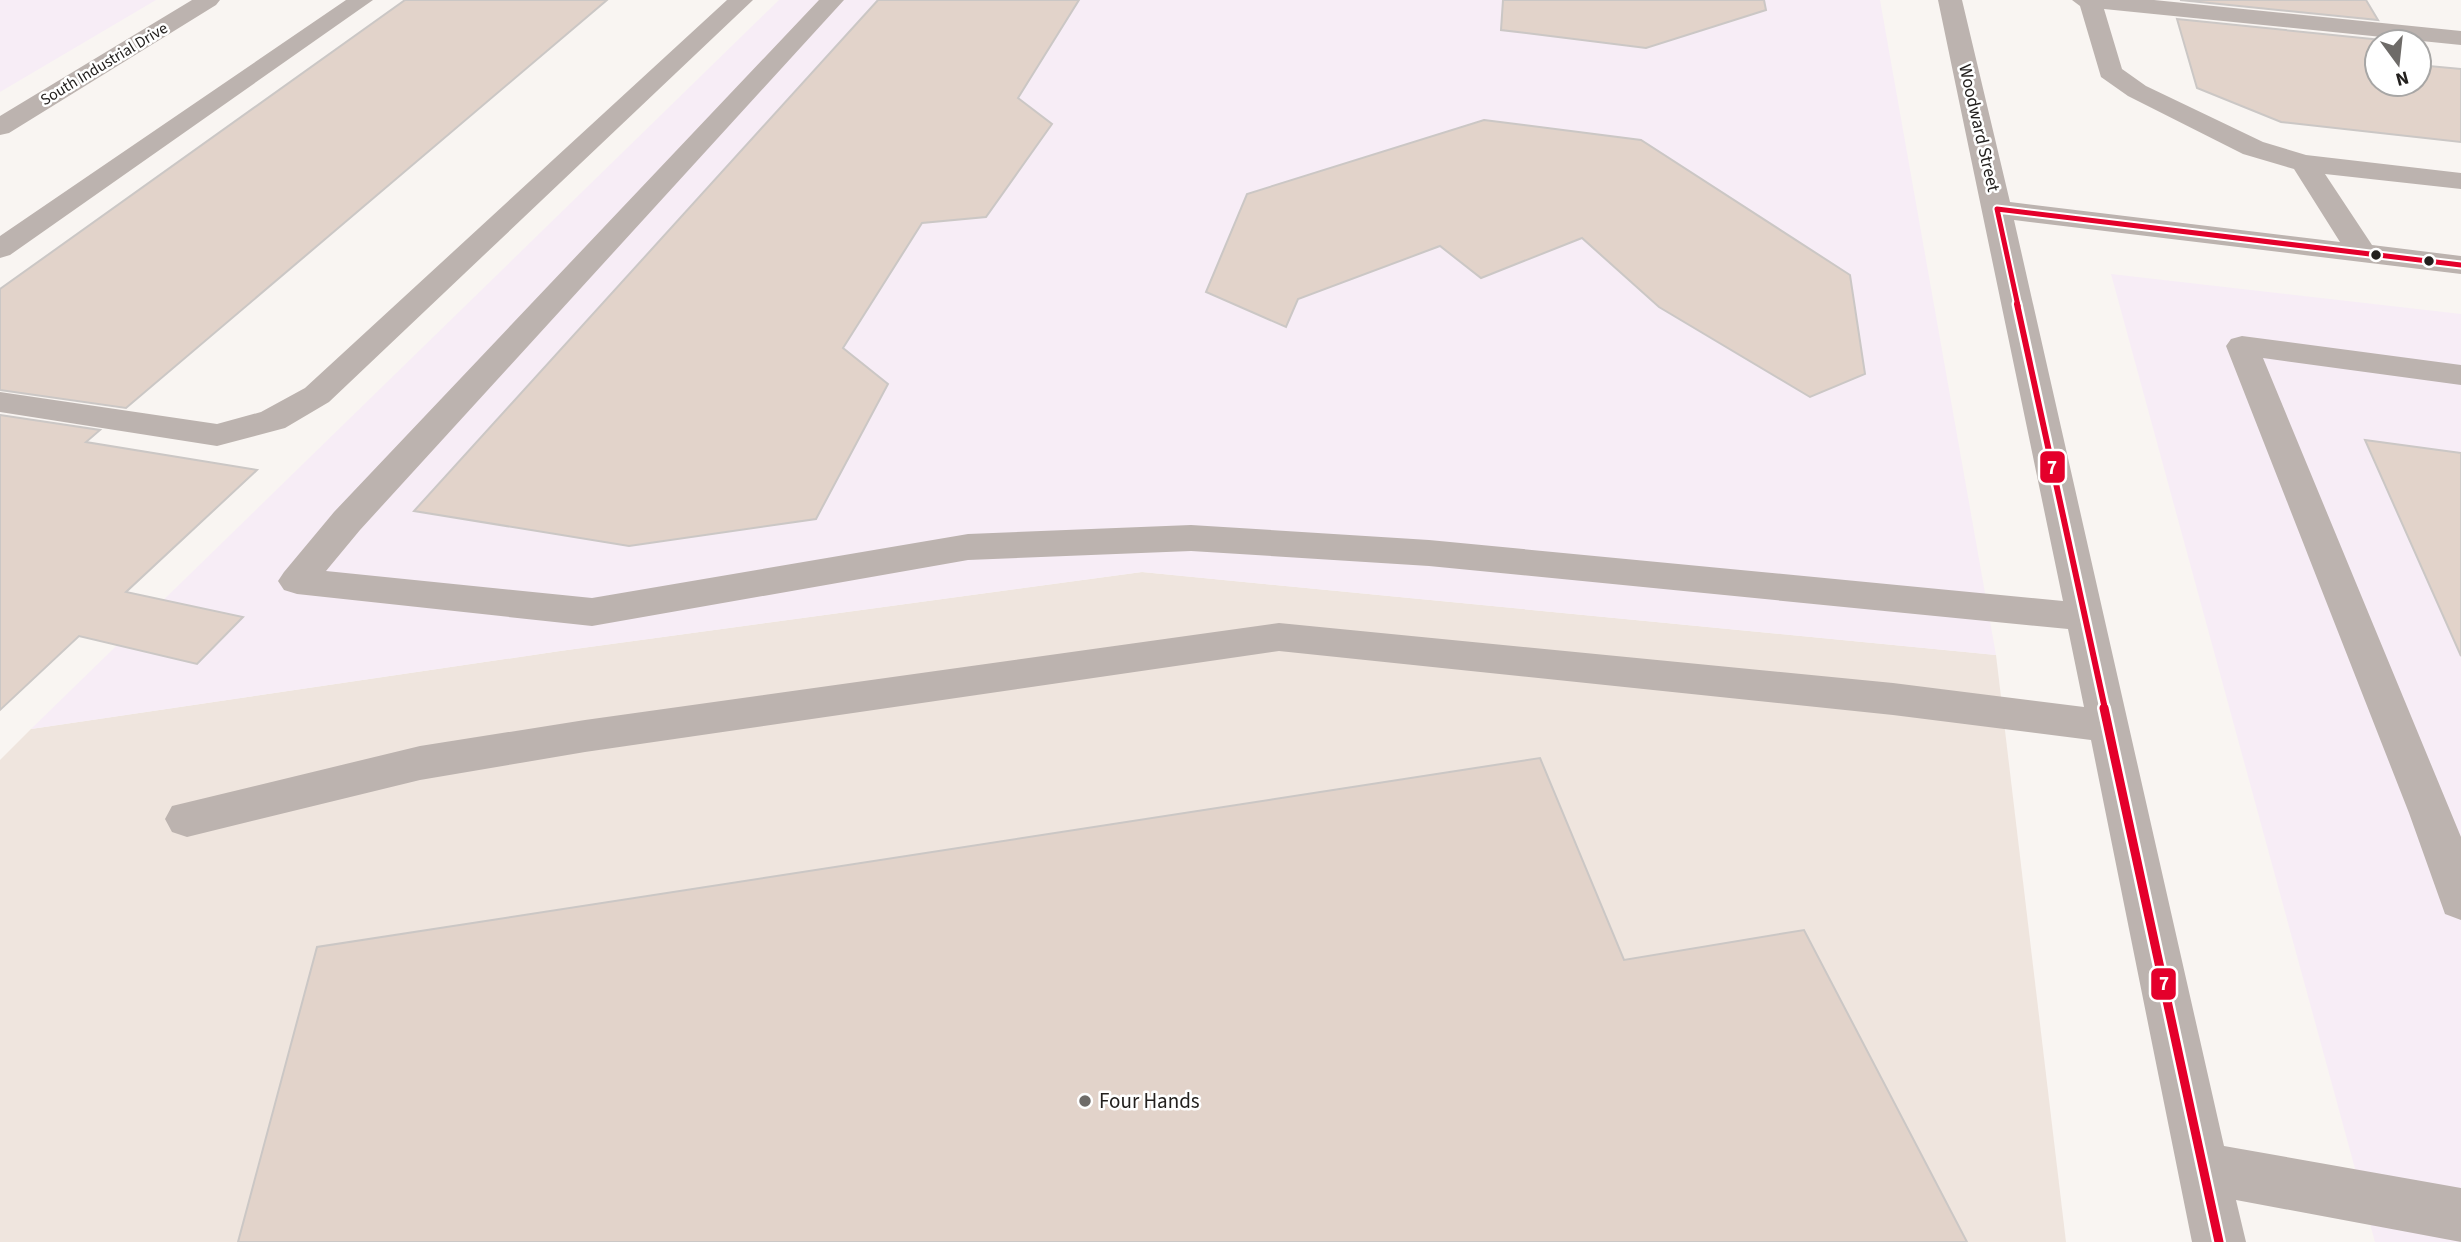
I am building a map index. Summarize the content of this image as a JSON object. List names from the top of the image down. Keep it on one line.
{"streets":{"street":["South Industrial Drive","Woodward Street"]},"places":["Four Hands"],"lines":["transit line 7"],"north":"bottom"}
